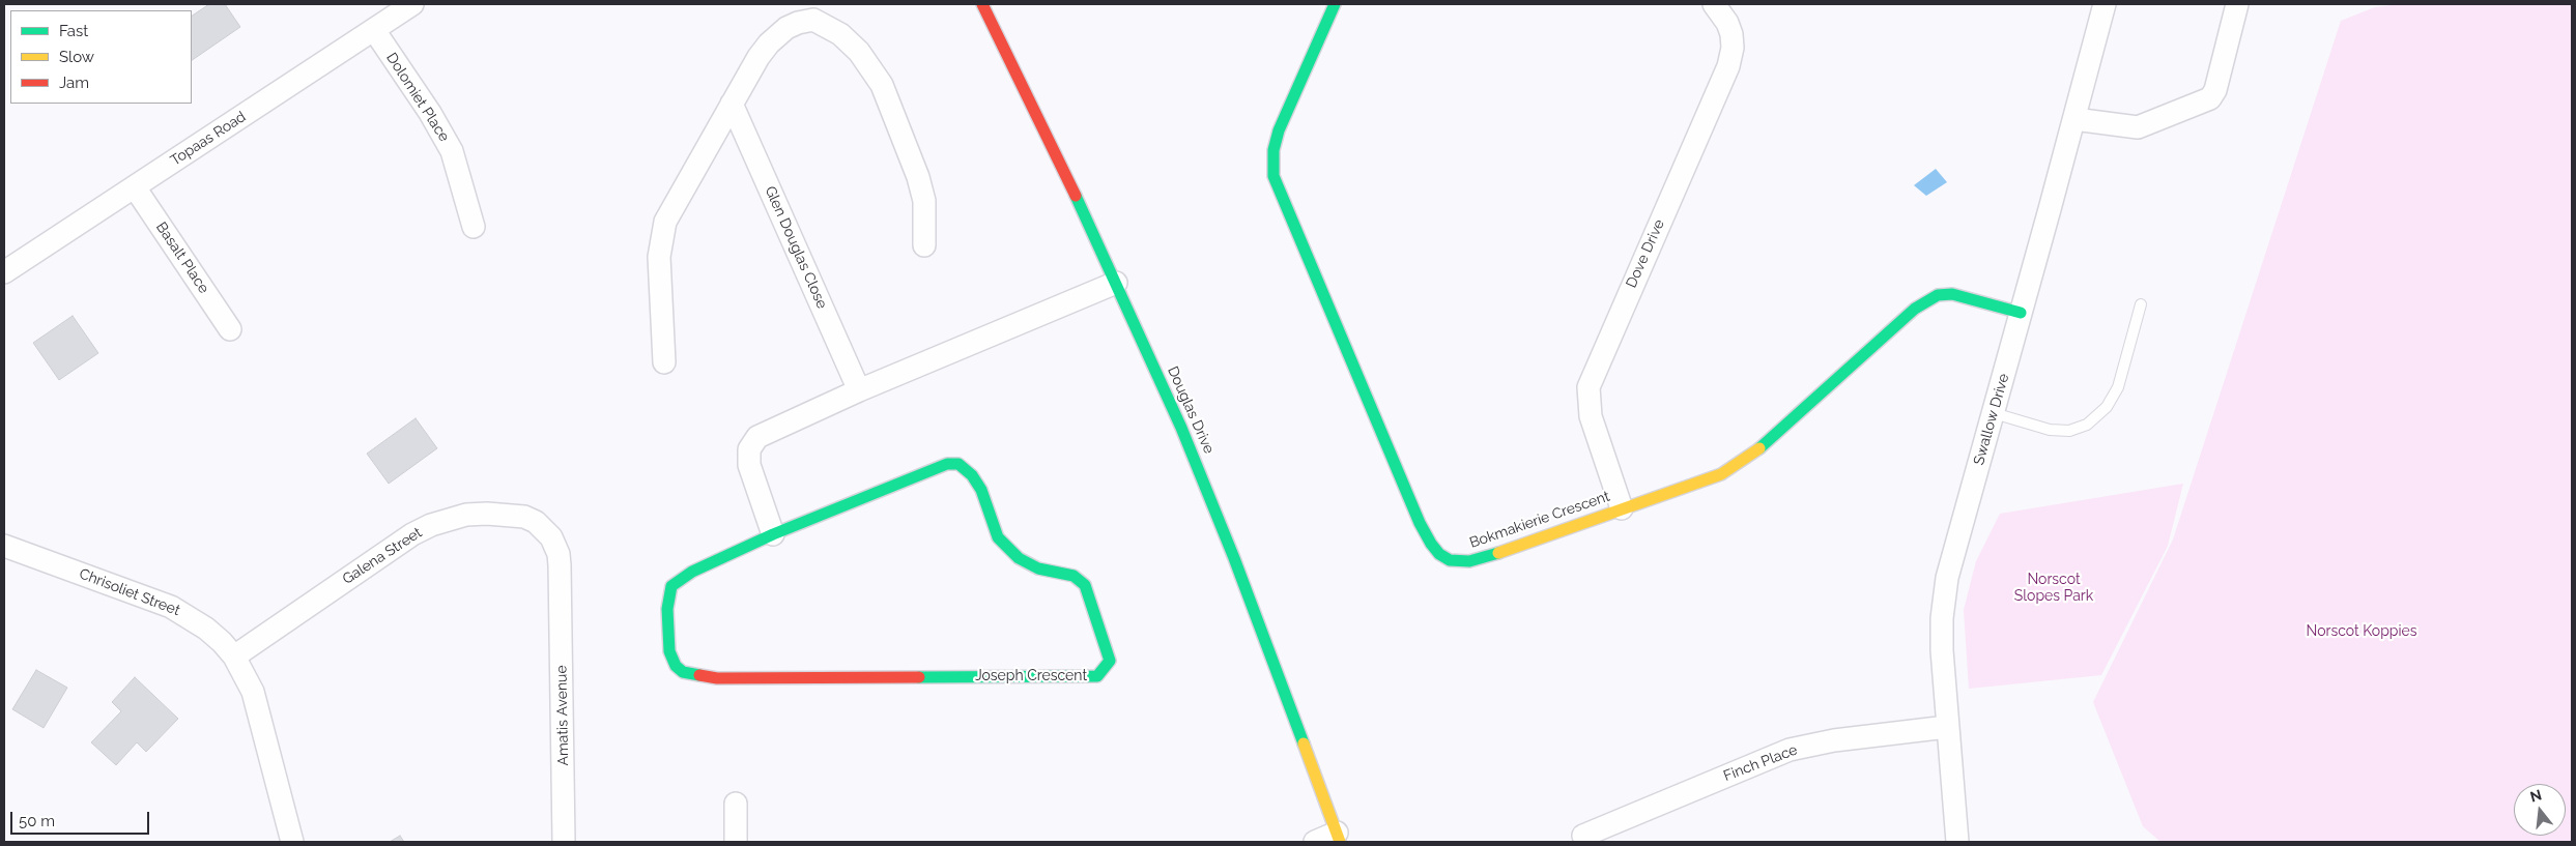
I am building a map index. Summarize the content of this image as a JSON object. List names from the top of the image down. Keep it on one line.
{"streets":{"street":["Dolomiet Place","Topaas Road","Glen Douglas Close","Dove Drive","Basalt Place","Douglas Drive","Swallow Drive","Bokmakierie Crescent","Galena Street","Chrisoliet Street","Joseph Crescent","Amatis Avenue","Finch Place"]},"crossings":[["Dolomiet Place","Topaas Road"],["Topaas Road","Basalt Place"],["Dove Drive","Bokmakierie Crescent"],["Swallow Drive","Bokmakierie Crescent"],["Swallow Drive","Finch Place"],["Galena Street","Chrisoliet Street"],["Galena Street","Amatis Avenue"]],"parks":["Norscot Slopes Park","Norscot Koppies"],"legend":["Fast","Slow","Jam"],"scale_bar":"50 m","north":"top"}
